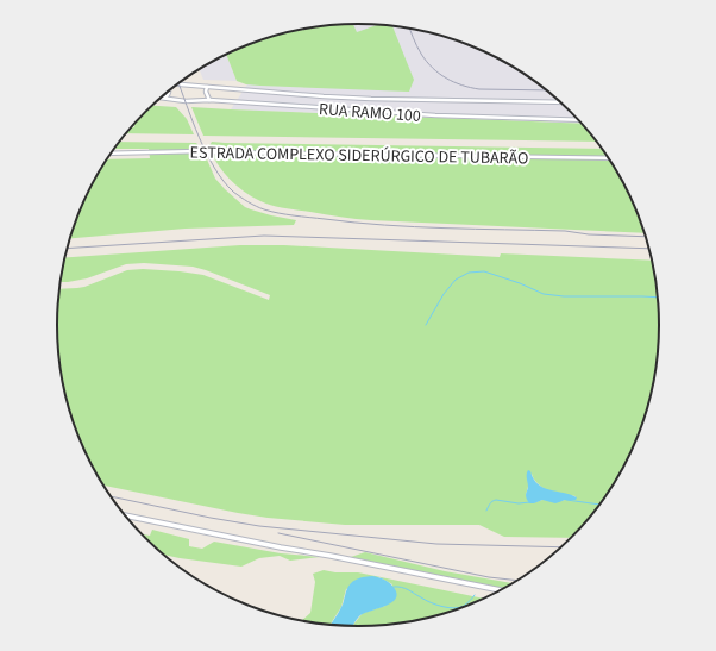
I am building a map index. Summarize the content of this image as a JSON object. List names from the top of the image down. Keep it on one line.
{"streets":{"street":["RUA RAMO 100","ESTRADA COMPLEXO SIDERÚRGICO DE TUBARÃO"]}}
